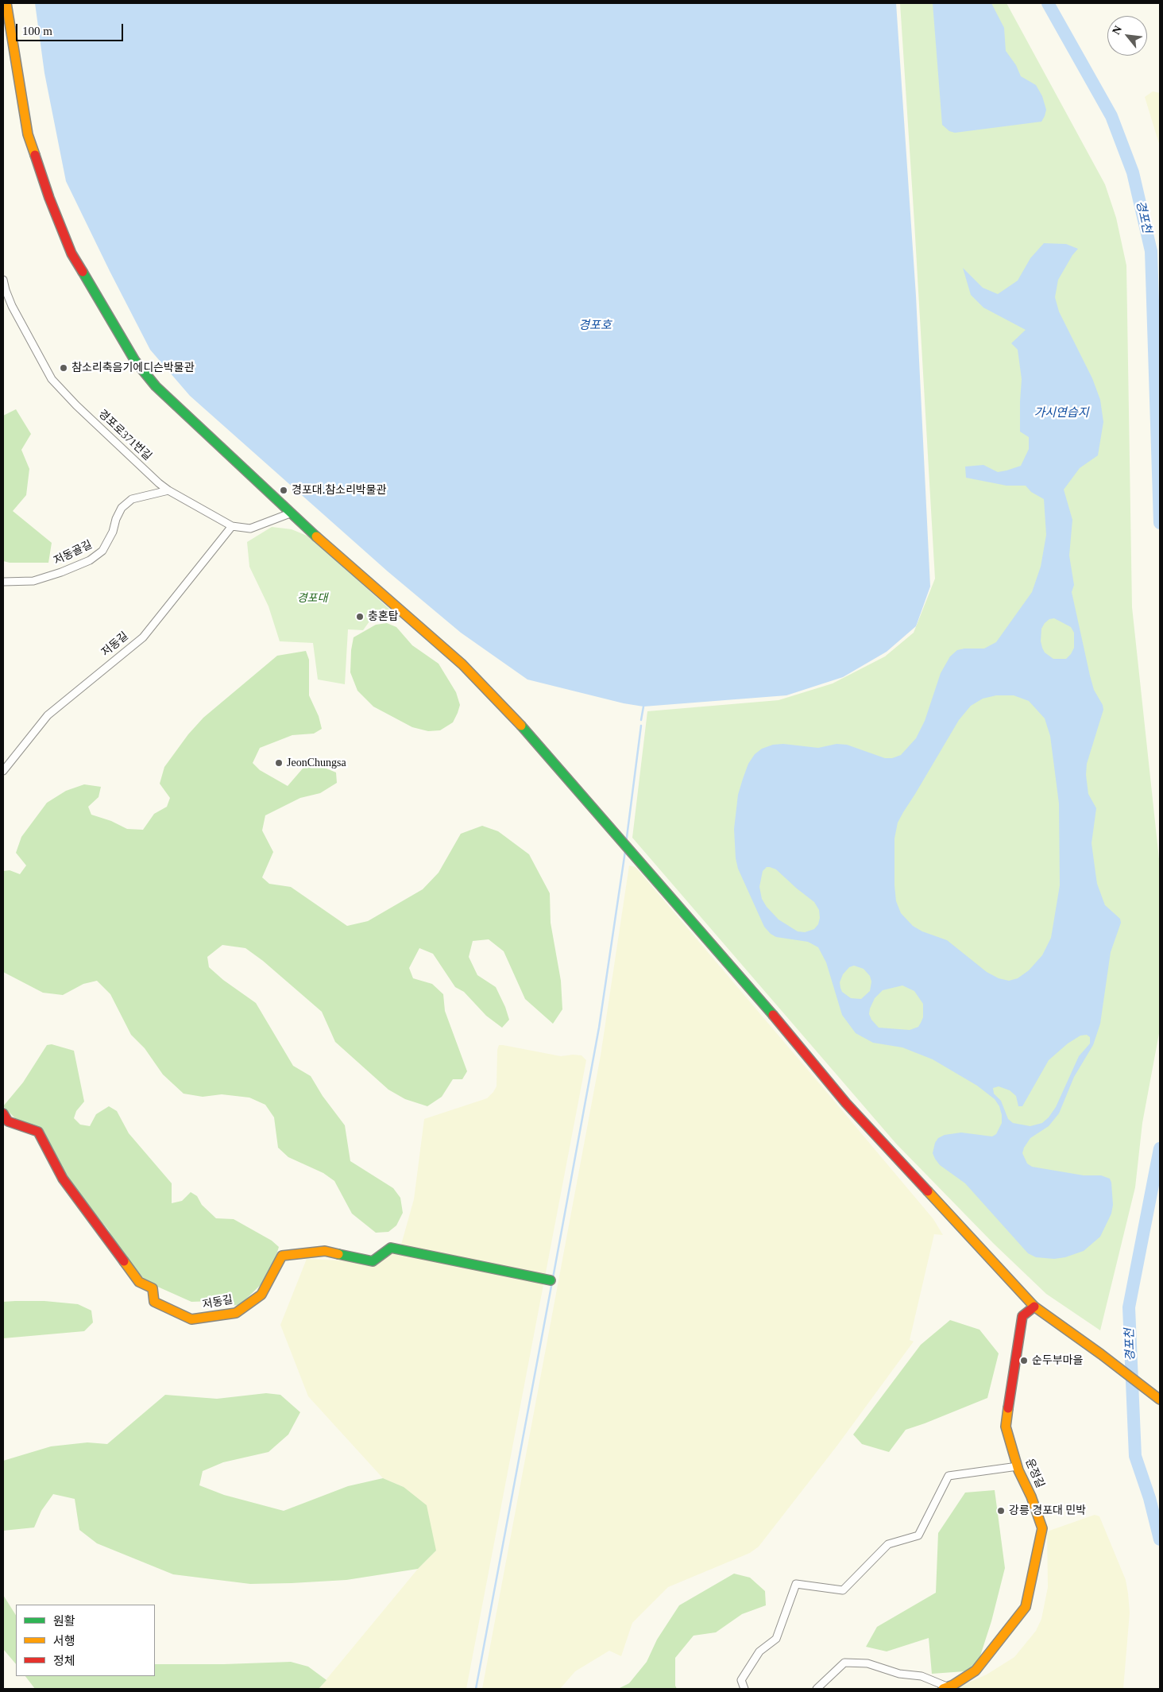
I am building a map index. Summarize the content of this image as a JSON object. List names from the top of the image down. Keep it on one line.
{"streets":{"street":["경포로371번길","저동골길","저동길","운정길"]},"crossings":[["경포로371번길","저동골길"],["경포로371번길","저동길"]],"water":["경포천","경포호","가시연습지"],"parks":["경포대"],"places":["참소리축음기에디슨박물관","경포대.참소리박물관","충혼탑","JeonChungsa","순두부마을","강릉 경포대 민박"],"legend":["원활","서행","정체"],"scale_bar":"100 m","north":"top left"}
